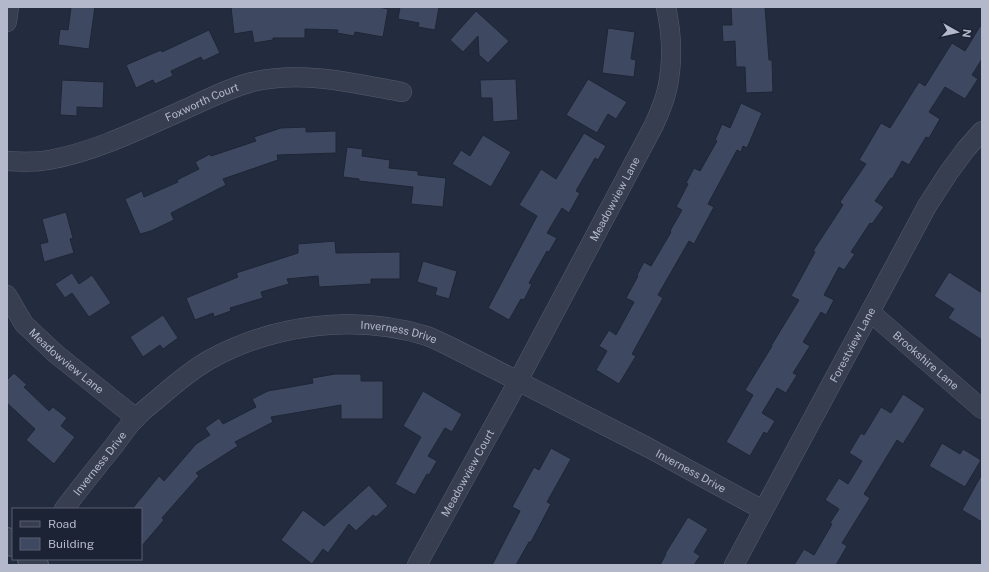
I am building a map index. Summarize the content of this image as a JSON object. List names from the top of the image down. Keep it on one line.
{"streets":{"street":["Foxworth Court","Meadowview Lane","Inverness Drive","Forestview Lane","Brookshire Lane","Meadowview Court"]},"crossings":[["Meadowview Lane","Inverness Drive"],["Meadowview Lane","Meadowview Court"],["Inverness Drive","Forestview Lane"],["Inverness Drive","Meadowview Court"],["Forestview Lane","Brookshire Lane"]],"legend":["Road","Building"],"north":"right"}
